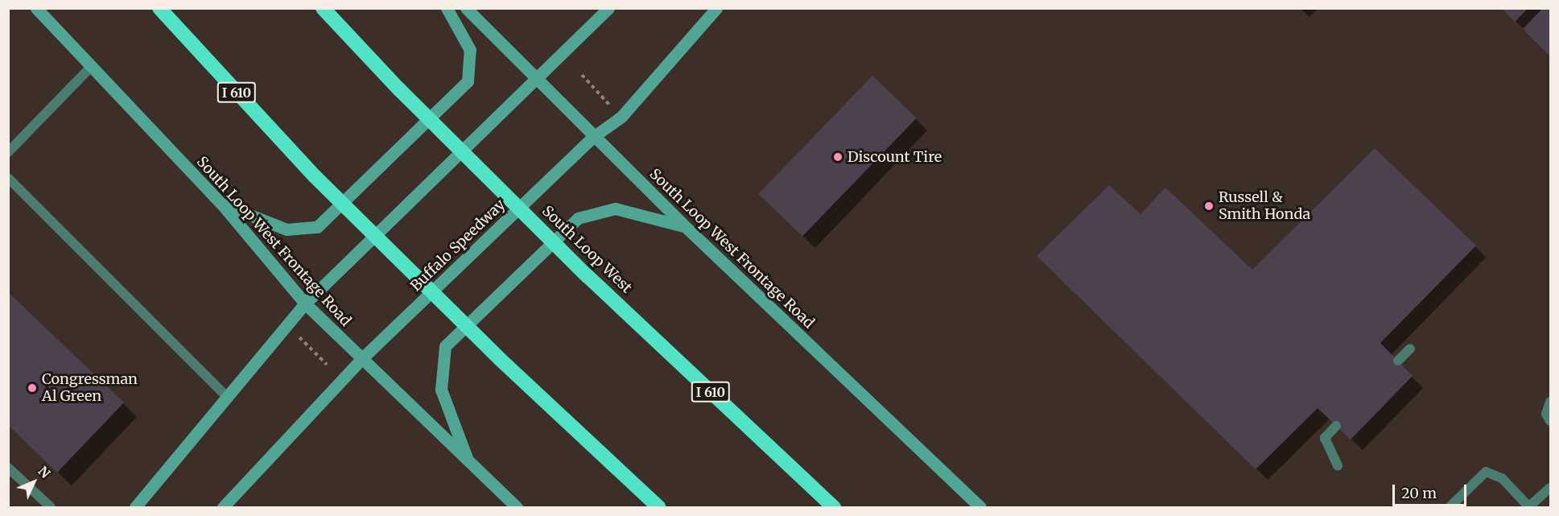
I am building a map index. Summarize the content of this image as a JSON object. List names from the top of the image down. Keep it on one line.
{"streets":{"highway":["I 610","South Loop West"],"main road":["South Loop West Frontage Road","Buffalo Speedway"]},"crossings":[["South Loop West Frontage Road","Buffalo Speedway"]],"places":["Discount Tire","Russell & Smith Honda","Congressman Al Green"],"scale_bar":"20 m","north":"top right"}
